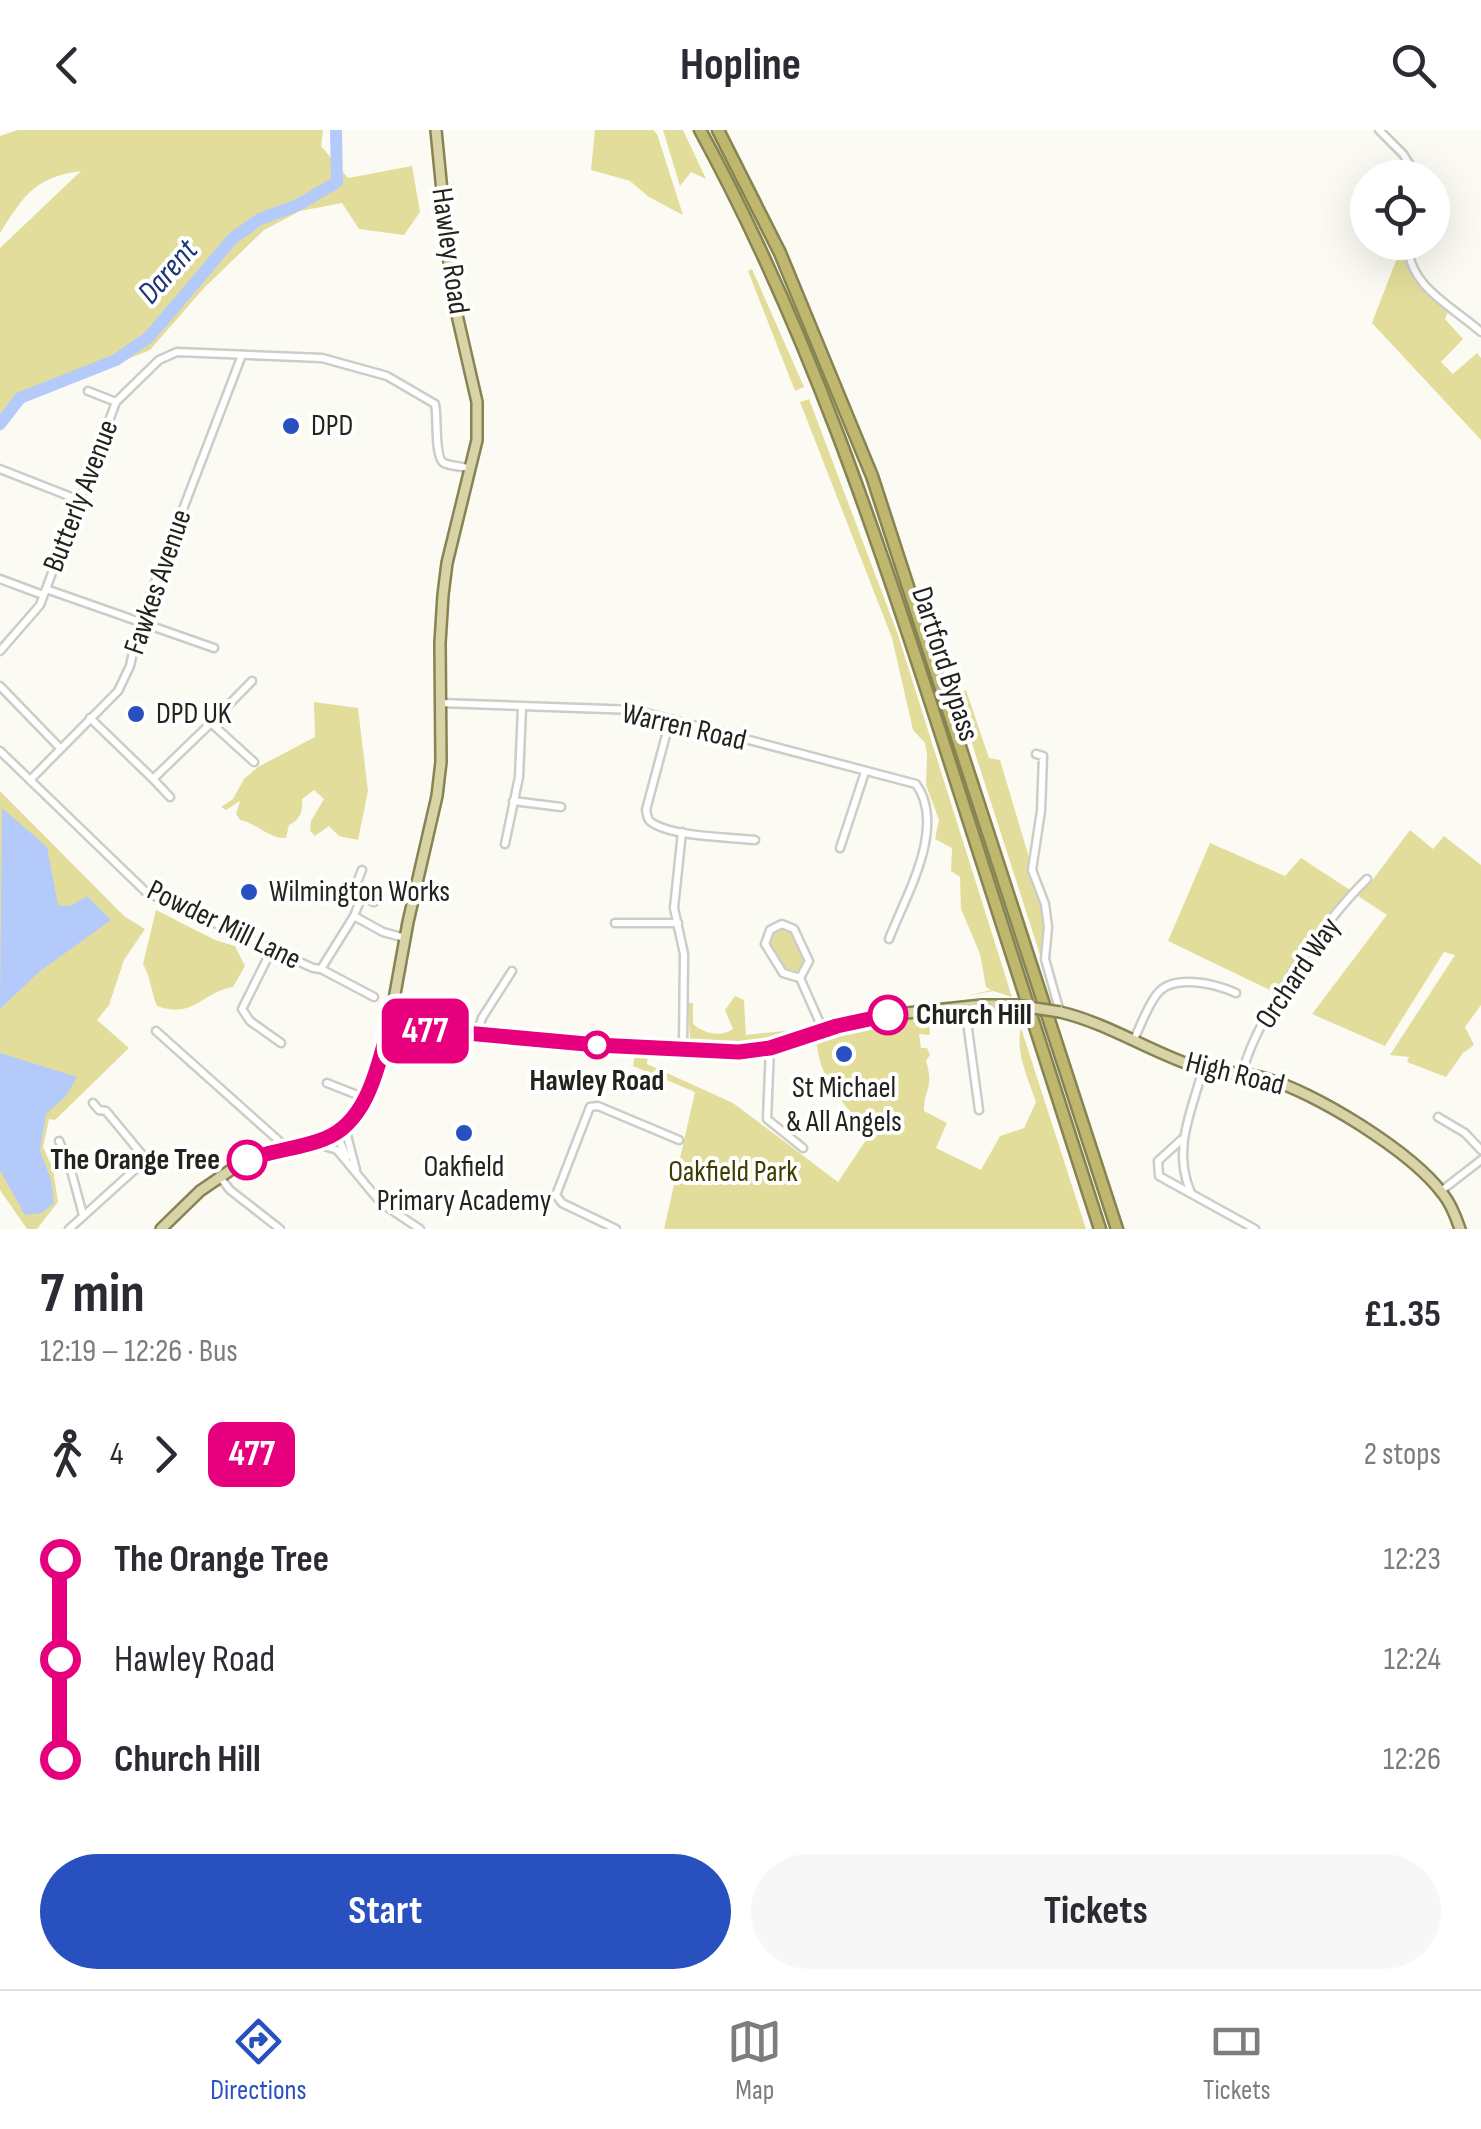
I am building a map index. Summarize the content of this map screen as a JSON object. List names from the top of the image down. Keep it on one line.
{"streets":{"highway":["Dartford Bypass"],"main road":["Hawley Road","High Road"],"street":["Butterly Avenue","Fawkes Avenue","Warren Road","Powder Mill Lane","Orchard Way"]},"crossings":[["Hawley Road","Butterly Avenue"],["Hawley Road","Warren Road"],["Butterly Avenue","Fawkes Avenue"],["Fawkes Avenue","Powder Mill Lane"],["Orchard Way","High Road"]],"water":["Darent"],"parks":["Oakfield Park"],"places":["DPD","DPD UK","Wilmington Works","Church Hill","Hawley Road","St Michael & All Angels","Oakfield Primary Academy","The Orange Tree"],"lines":["bus line 477"],"page":{"header":"Hopline","on_map":"477","heading":["7 min","12:19 – 12:26 · Bus","£1.35"],"legs":["4","477","2 stops"],"list":[{"name":"The Orange Tree","value":"12:23"},{"name":"Hawley Road","value":"12:24"},{"name":"Church Hill","value":"12:26"}],"buttons":["Start","Tickets"],"tabs":["Directions","Map","Tickets"]}}
